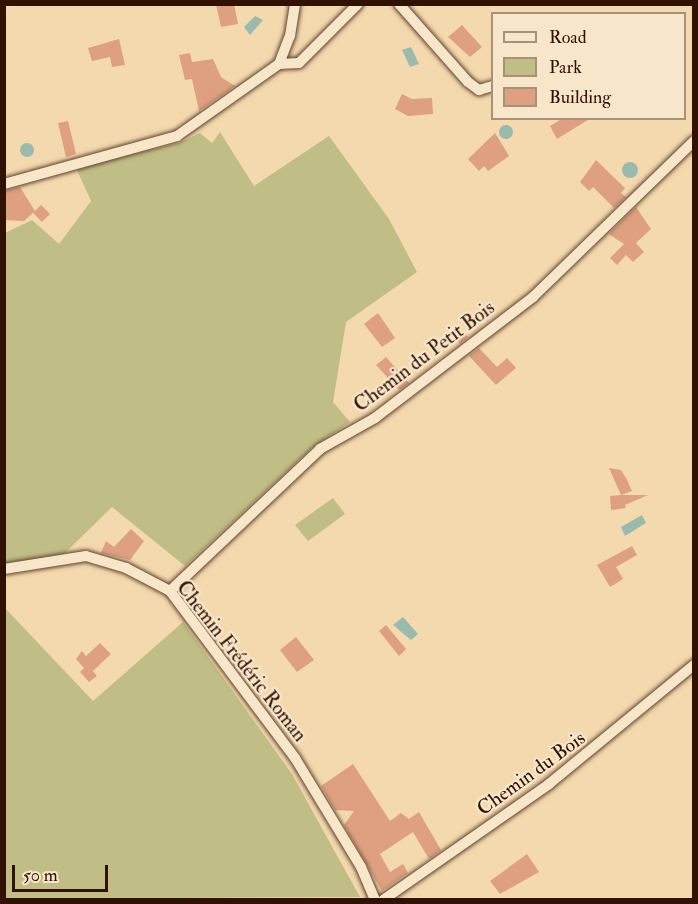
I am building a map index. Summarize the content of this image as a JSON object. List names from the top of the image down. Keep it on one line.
{"streets":{"street":["Chemin du Petit Bois","Chemin Frédéric Roman","Chemin du Bois"]},"crossings":[["Chemin du Petit Bois","Chemin Frédéric Roman"]],"legend":["Road","Park","Building"],"scale_bar":"50 m"}
